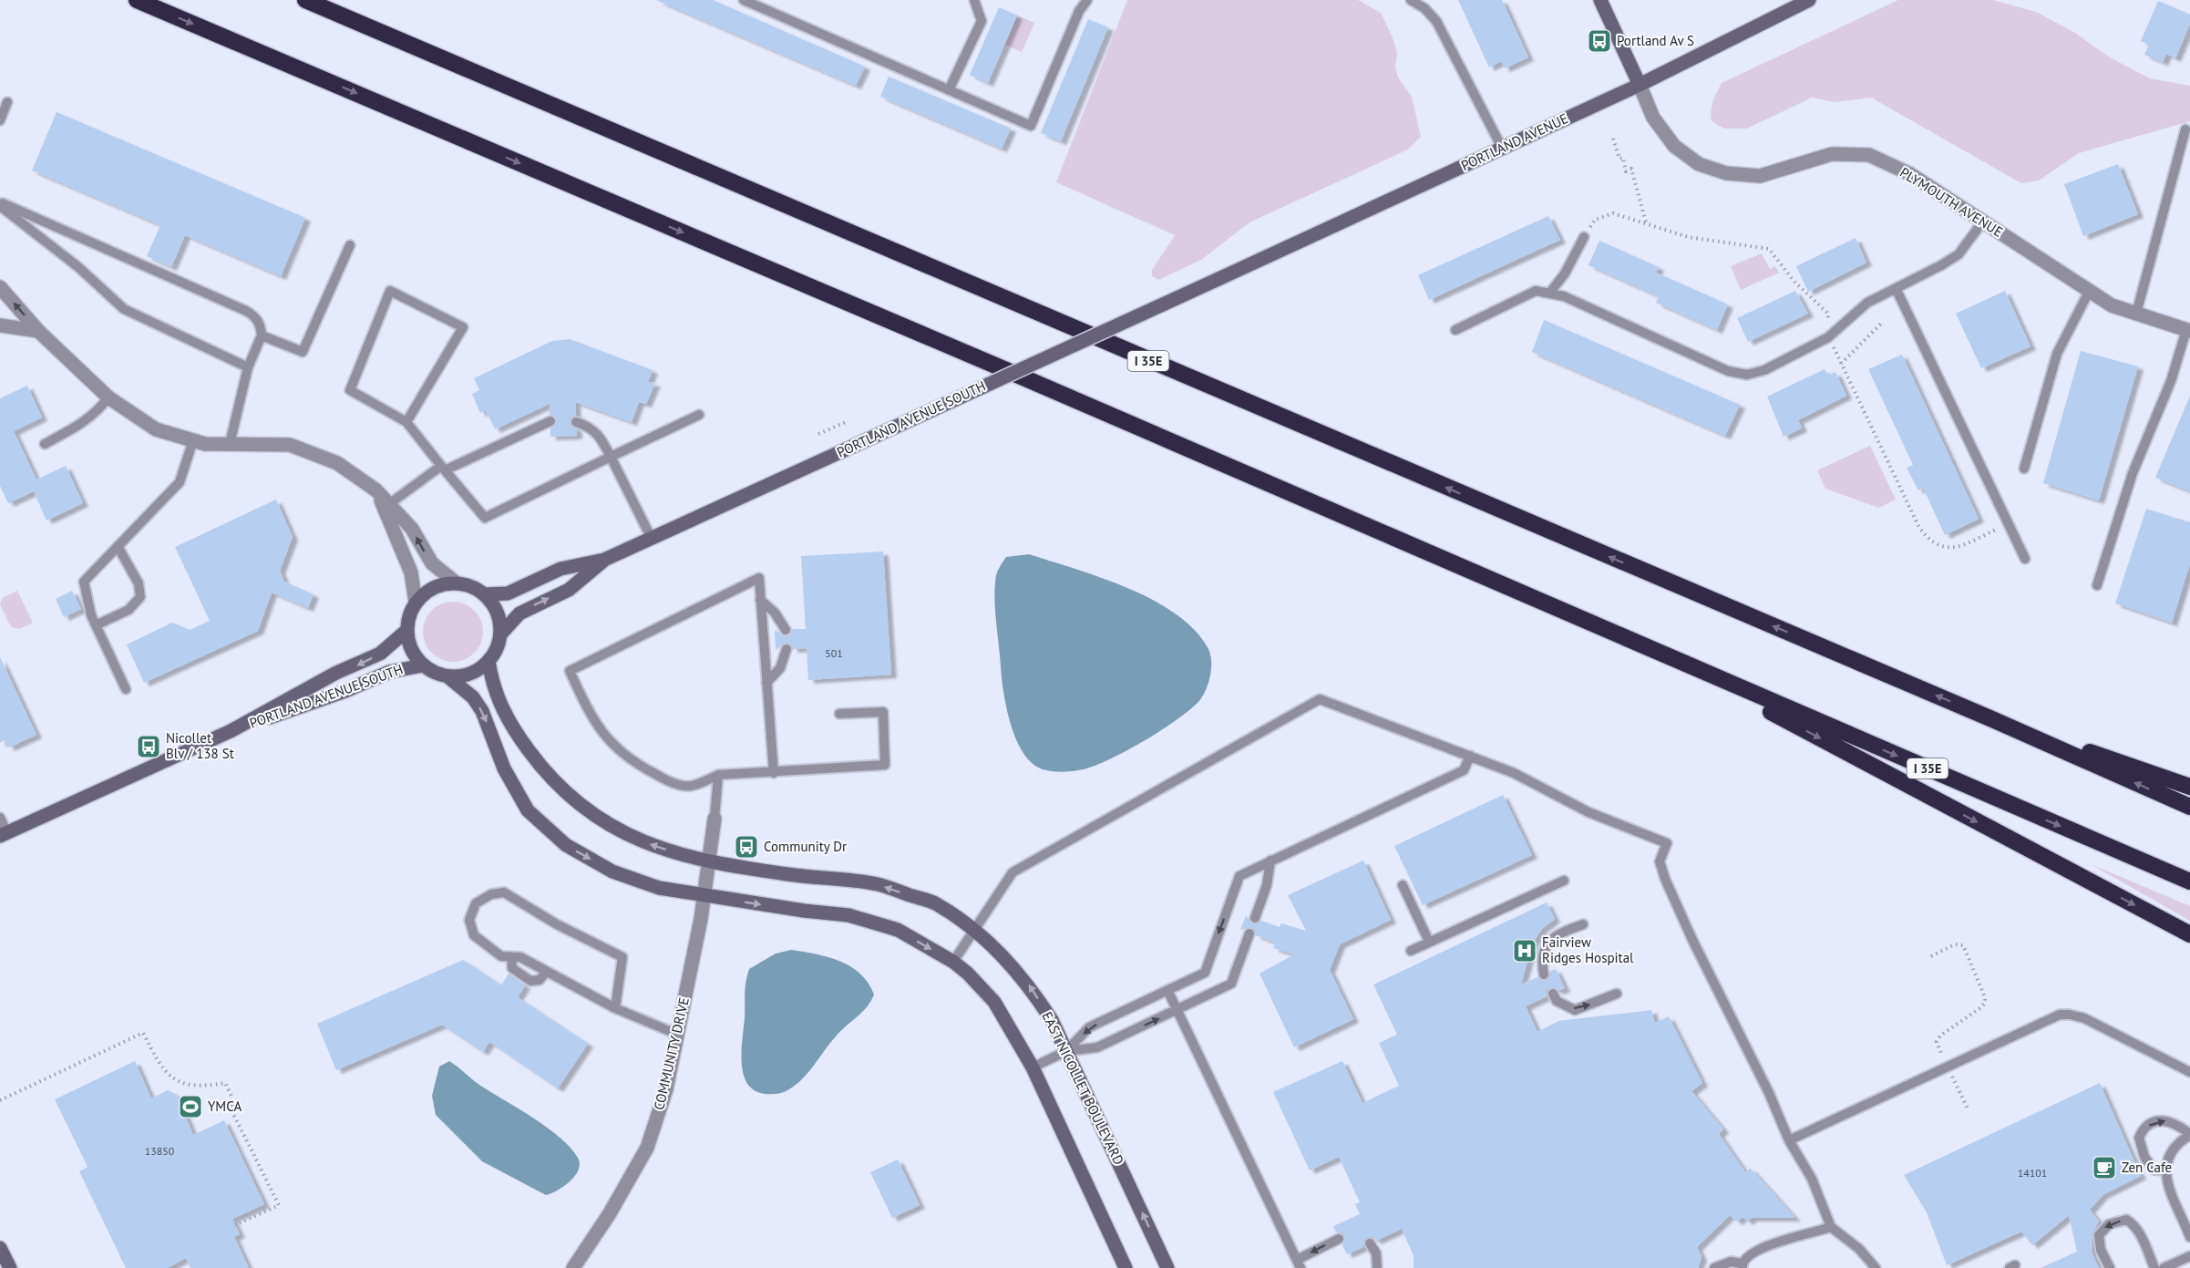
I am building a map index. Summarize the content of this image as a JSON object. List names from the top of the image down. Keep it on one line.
{"streets":{"highway":["I 35E"],"street":["PORTLAND AVENUE","PLYMOUTH AVENUE","PORTLAND AVENUE SOUTH","COMMUNITY DRIVE","EAST NICOLLET BOULEVARD"]},"crossings":[["PORTLAND AVENUE","PLYMOUTH AVENUE"],["PORTLAND AVENUE","PORTLAND AVENUE SOUTH"],["PORTLAND AVENUE SOUTH","EAST NICOLLET BOULEVARD"],["COMMUNITY DRIVE","EAST NICOLLET BOULEVARD"]],"places":{"bus stop":["Portland Av S","Nicollet Blv / 138 St","Community Dr"],"hospital":["Fairview Ridges Hospital"],"sports":["YMCA"],"cafe":["Zen Cafe"]},"house_numbers":["501","13850","14101"]}
